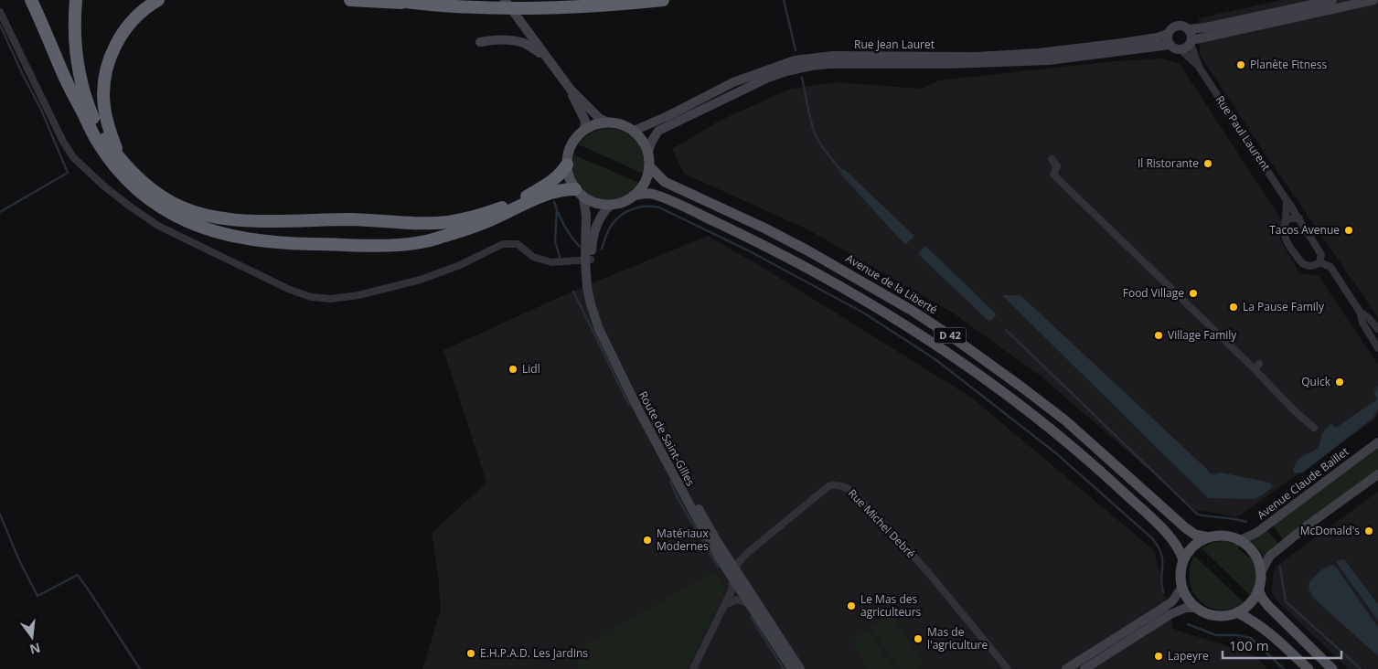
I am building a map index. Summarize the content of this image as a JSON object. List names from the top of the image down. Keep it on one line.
{"streets":{"main road":["Rue Jean Lauret","Avenue de la Liberté","D 42","Route de Saint-Gilles","Avenue Claude Baillet"],"street":["Rue Paul Laurent","Rue Michel Debré"]},"crossings":[["Rue Jean Lauret","Rue Paul Laurent"],["Rue Jean Lauret","Avenue de la Liberté"],["Rue Jean Lauret","D 42"],["Rue Jean Lauret","Route de Saint-Gilles"],["Avenue de la Liberté","D 42"],["Avenue de la Liberté","Route de Saint-Gilles"],["Avenue de la Liberté","Avenue Claude Baillet"],["D 42","Route de Saint-Gilles"],["D 42","Avenue Claude Baillet"],["Route de Saint-Gilles","Rue Michel Debré"]],"places":["Planète Fitness","Il Ristorante","Tacos Avenue","Food Village","La Pause Family","Village Family","Lidl","Quick","McDonald's","Matériaux Modernes","Le Mas des agriculteurs","Mas de l'agriculture","E.H.P.A.D. Les Jardins","Lapeyre"],"scale_bar":"100 m","north":"bottom"}
